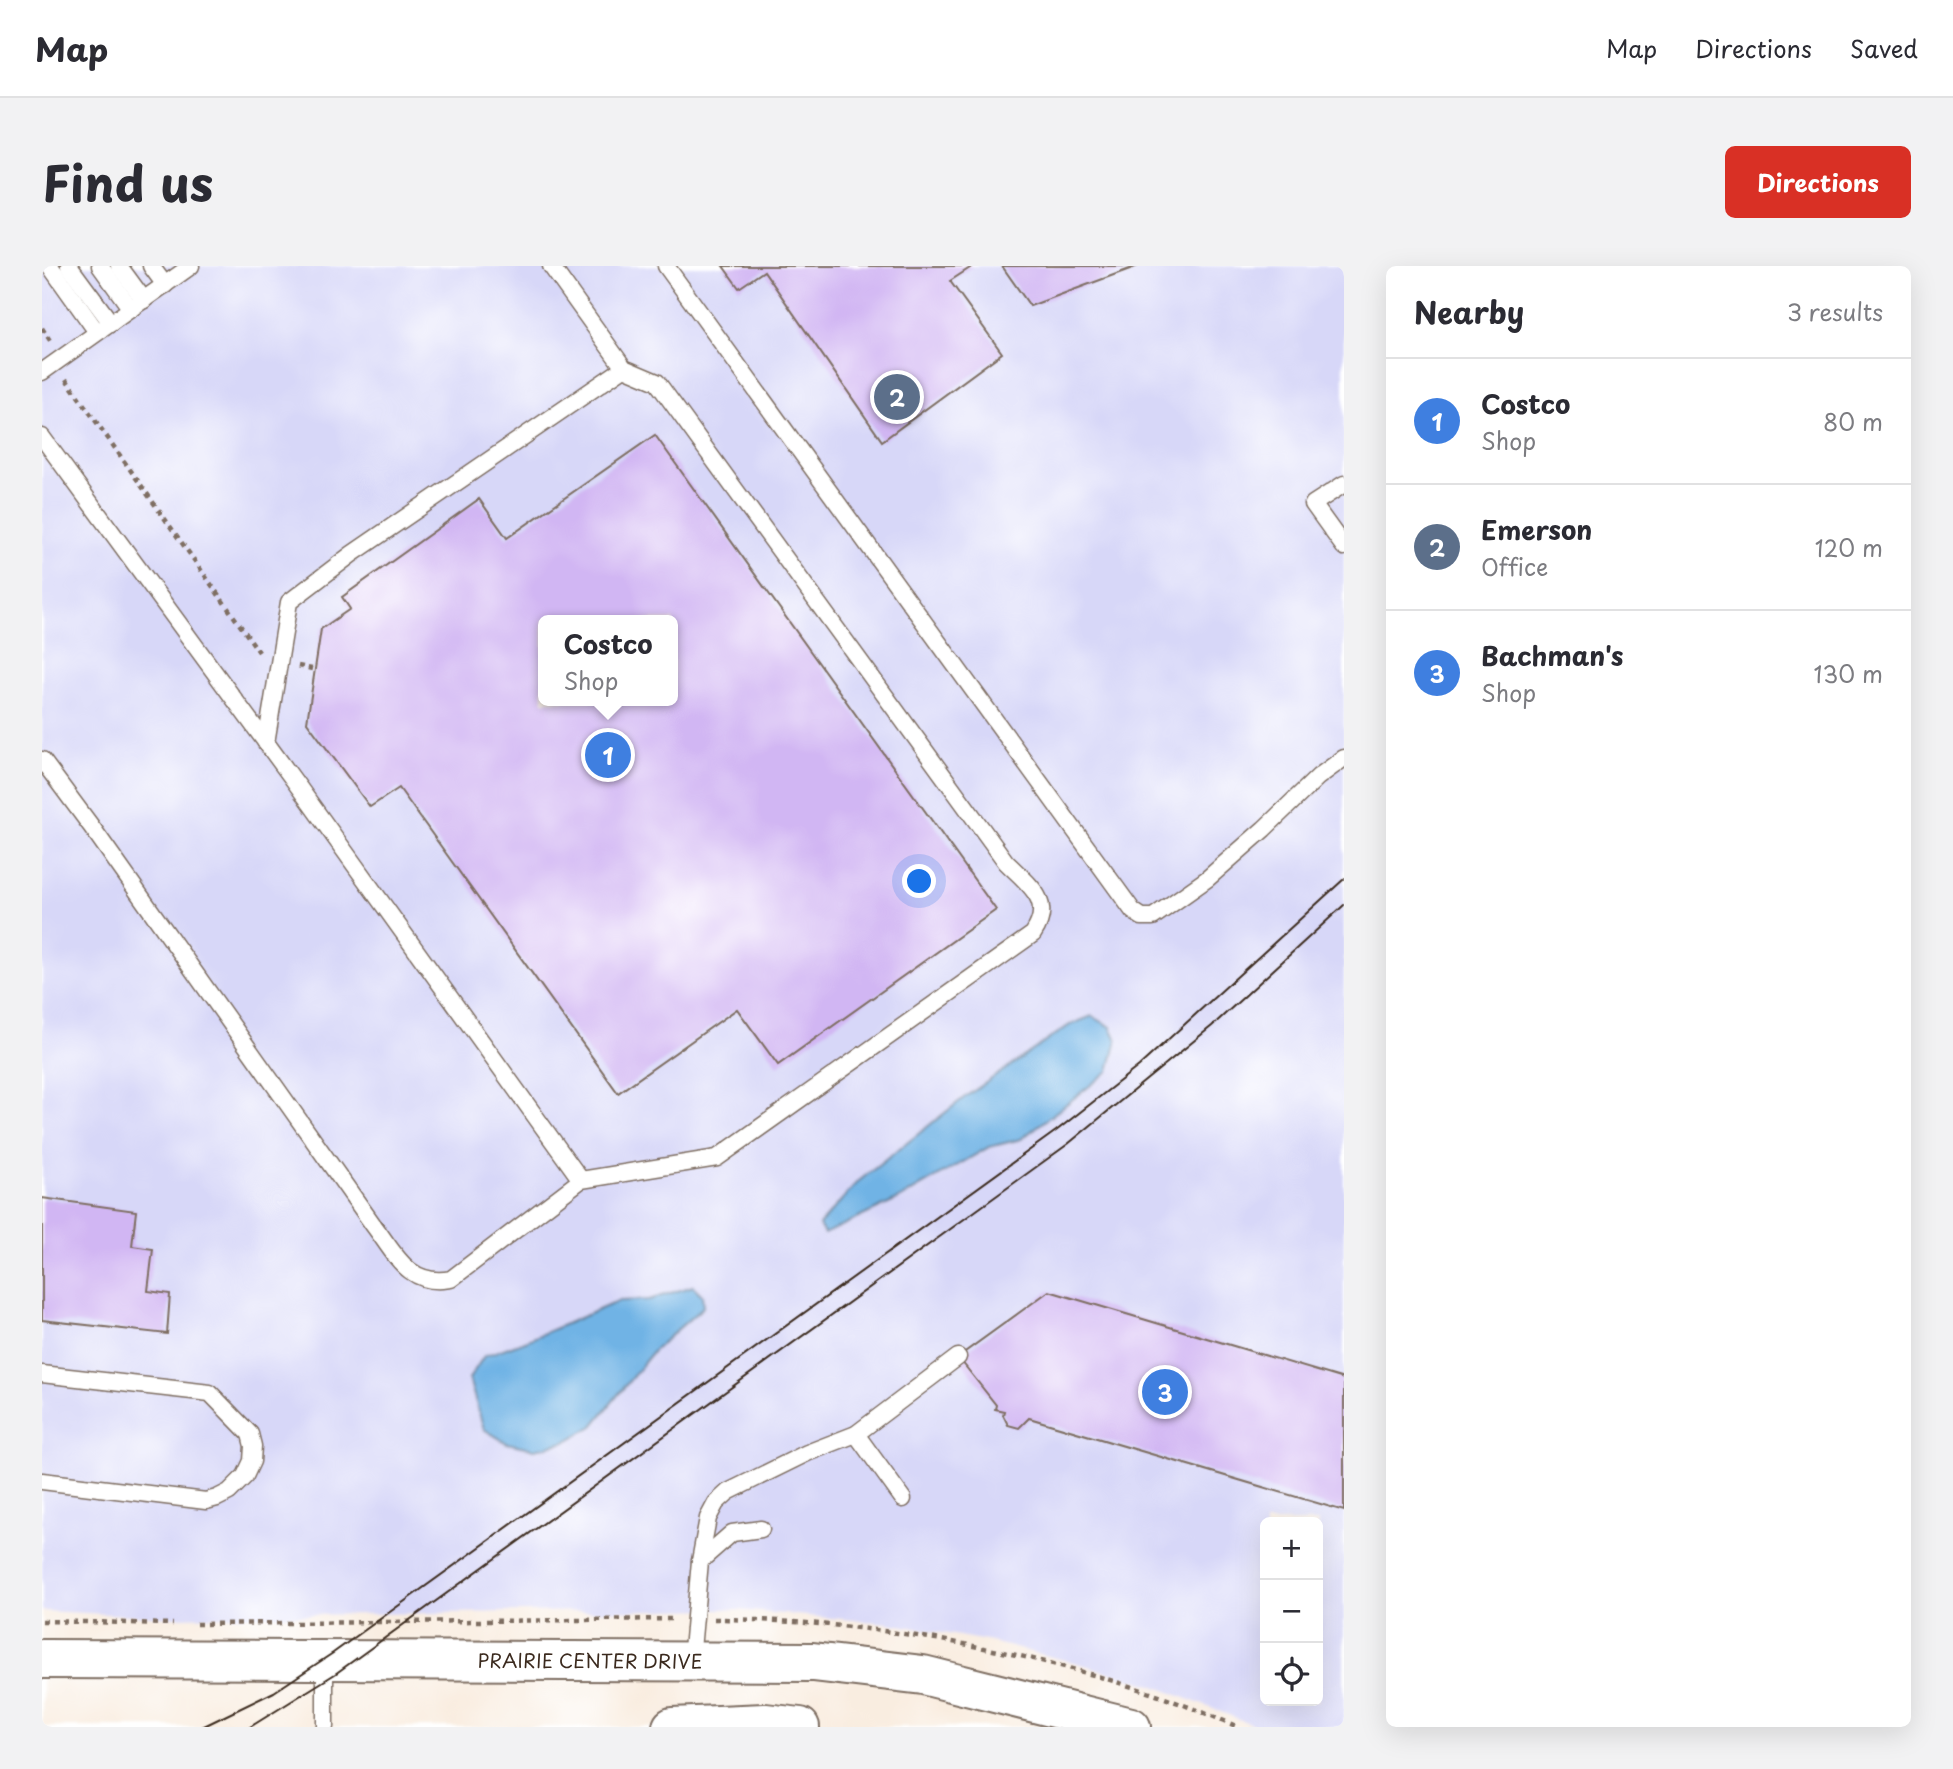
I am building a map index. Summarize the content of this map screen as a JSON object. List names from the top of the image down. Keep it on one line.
{"streets":{"main road":["PRAIRIE CENTER DRIVE"]},"page":{"header":"Map","nav":["Map","Directions","Saved"],"title":"Find us","buttons":"Directions","heading":["Nearby","3 results"],"list":[{"mark":"1","name":"Costco","note":"Shop","value":"80 m"},{"mark":"2","name":"Emerson","note":"Office","value":"120 m"},{"mark":"3","name":"Bachman's","note":"Shop","value":"130 m"}],"pins":["2","1","3"],"popup":["Costco","Shop"],"map_buttons":["+","−"]}}
